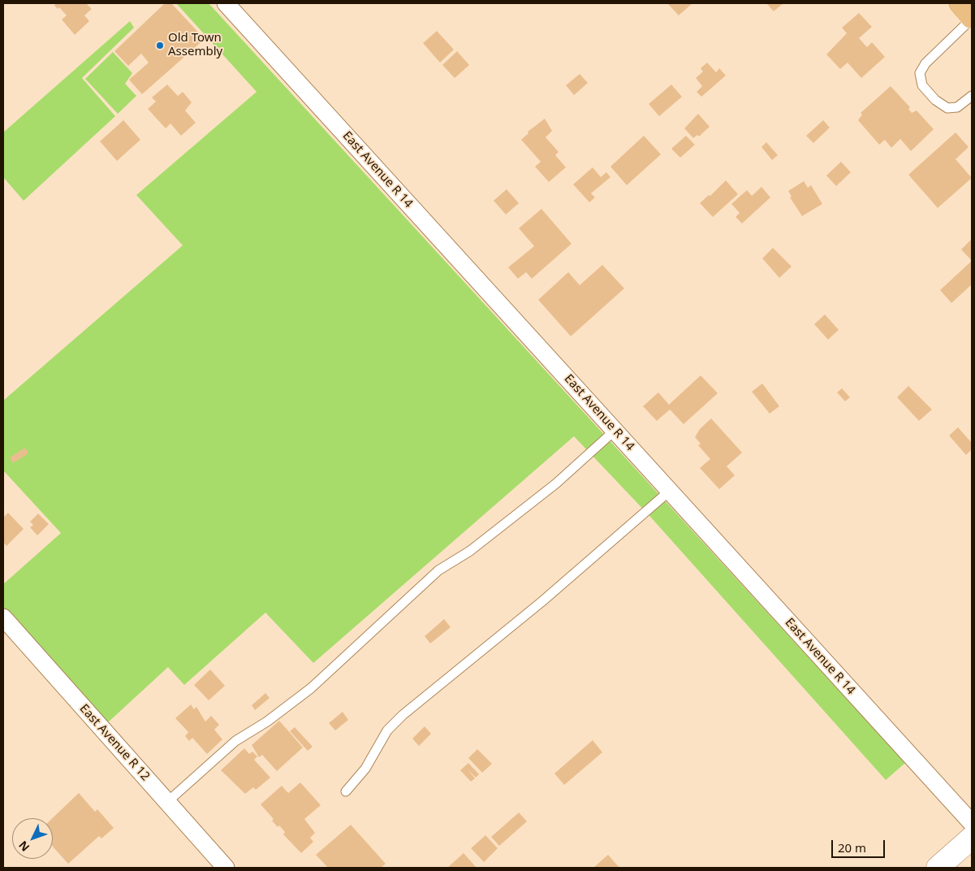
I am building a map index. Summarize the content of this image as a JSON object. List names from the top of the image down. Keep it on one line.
{"streets":{"street":["East Avenue R 14","East Avenue R 12"]},"places":["Old Town Assembly"],"scale_bar":"20 m","north":"bottom left"}
